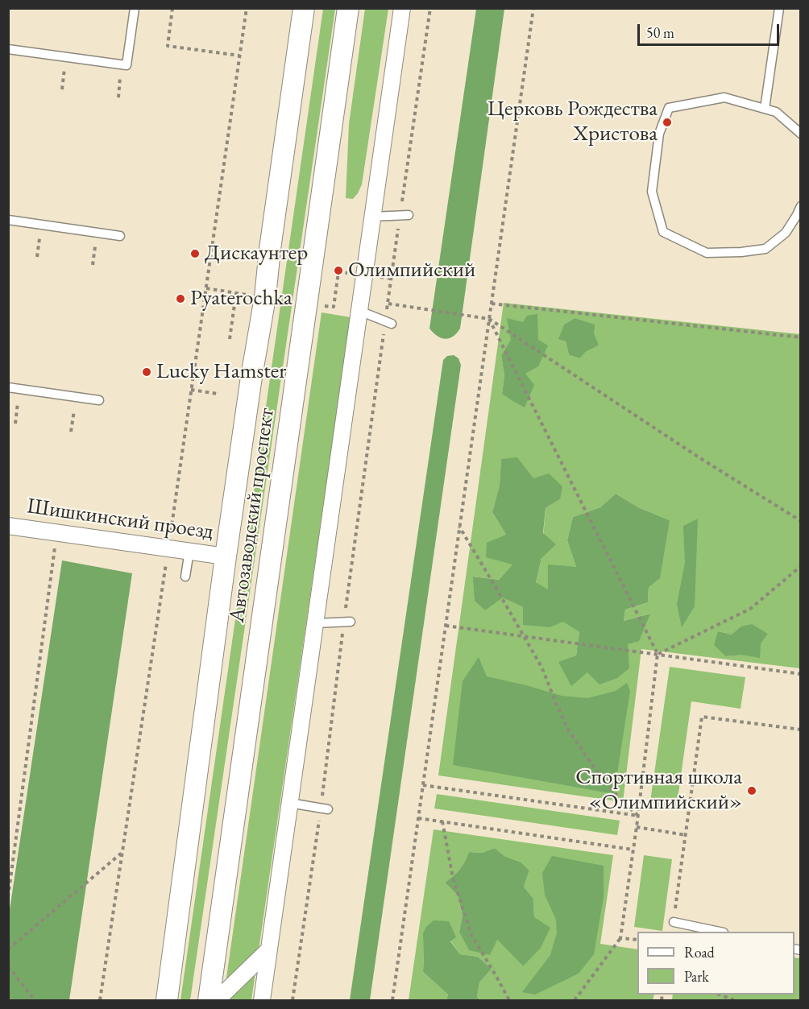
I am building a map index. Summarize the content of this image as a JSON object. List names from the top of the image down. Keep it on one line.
{"streets":{"street":["Автозаводский проспект","Шишкинский проезд"]},"crossings":[["Автозаводский проспект","Шишкинский проезд"]],"places":["Церковь Рождества Христова","Дискаунтер","Олимпийский","Pyaterochka","Lucky Hamster","Спортивная школа «Олимпийский»"],"legend":["Road","Park"],"scale_bar":"50 m"}
